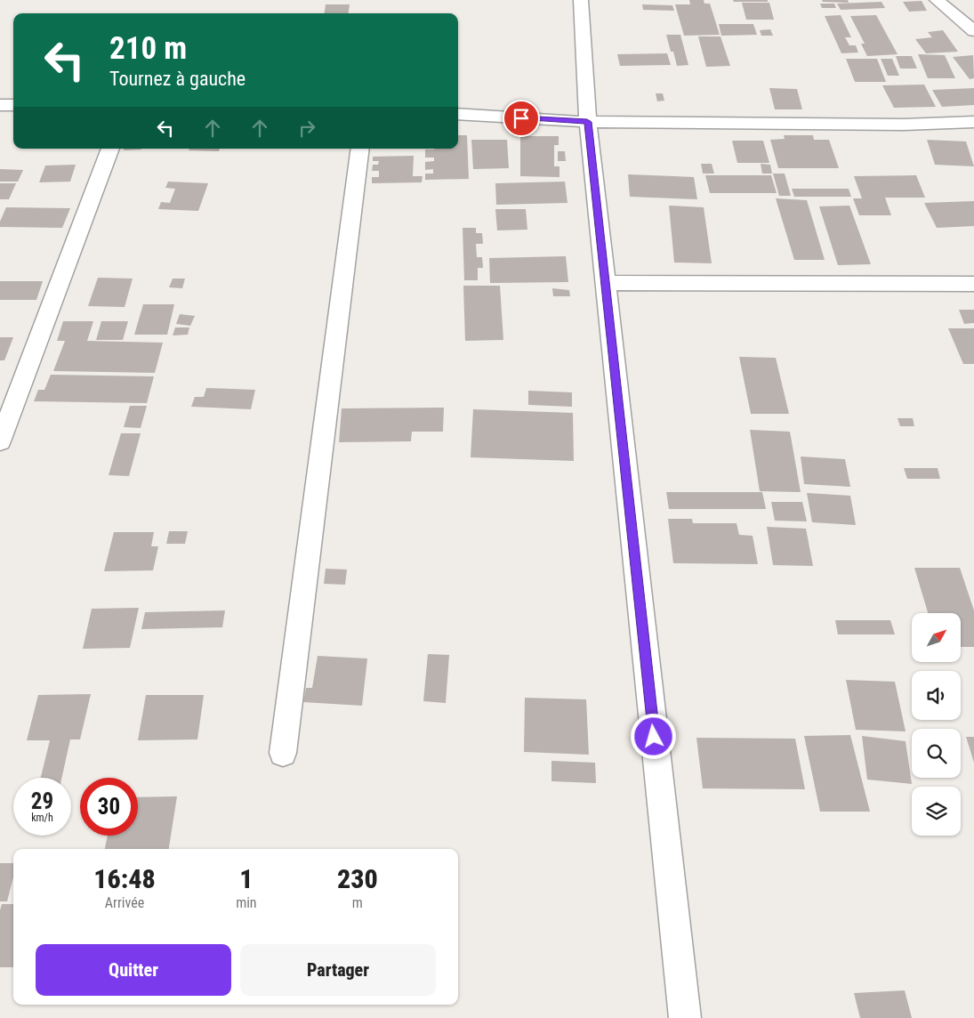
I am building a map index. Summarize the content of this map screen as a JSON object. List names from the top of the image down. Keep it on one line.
{"north":"top right","page":{"turn":["210 m","Tournez à gauche"],"speed":"29 km/h","limit":"30","eta":["16:48","Arrivée","1","min","230","m"],"buttons":["Quitter","Partager"]}}
